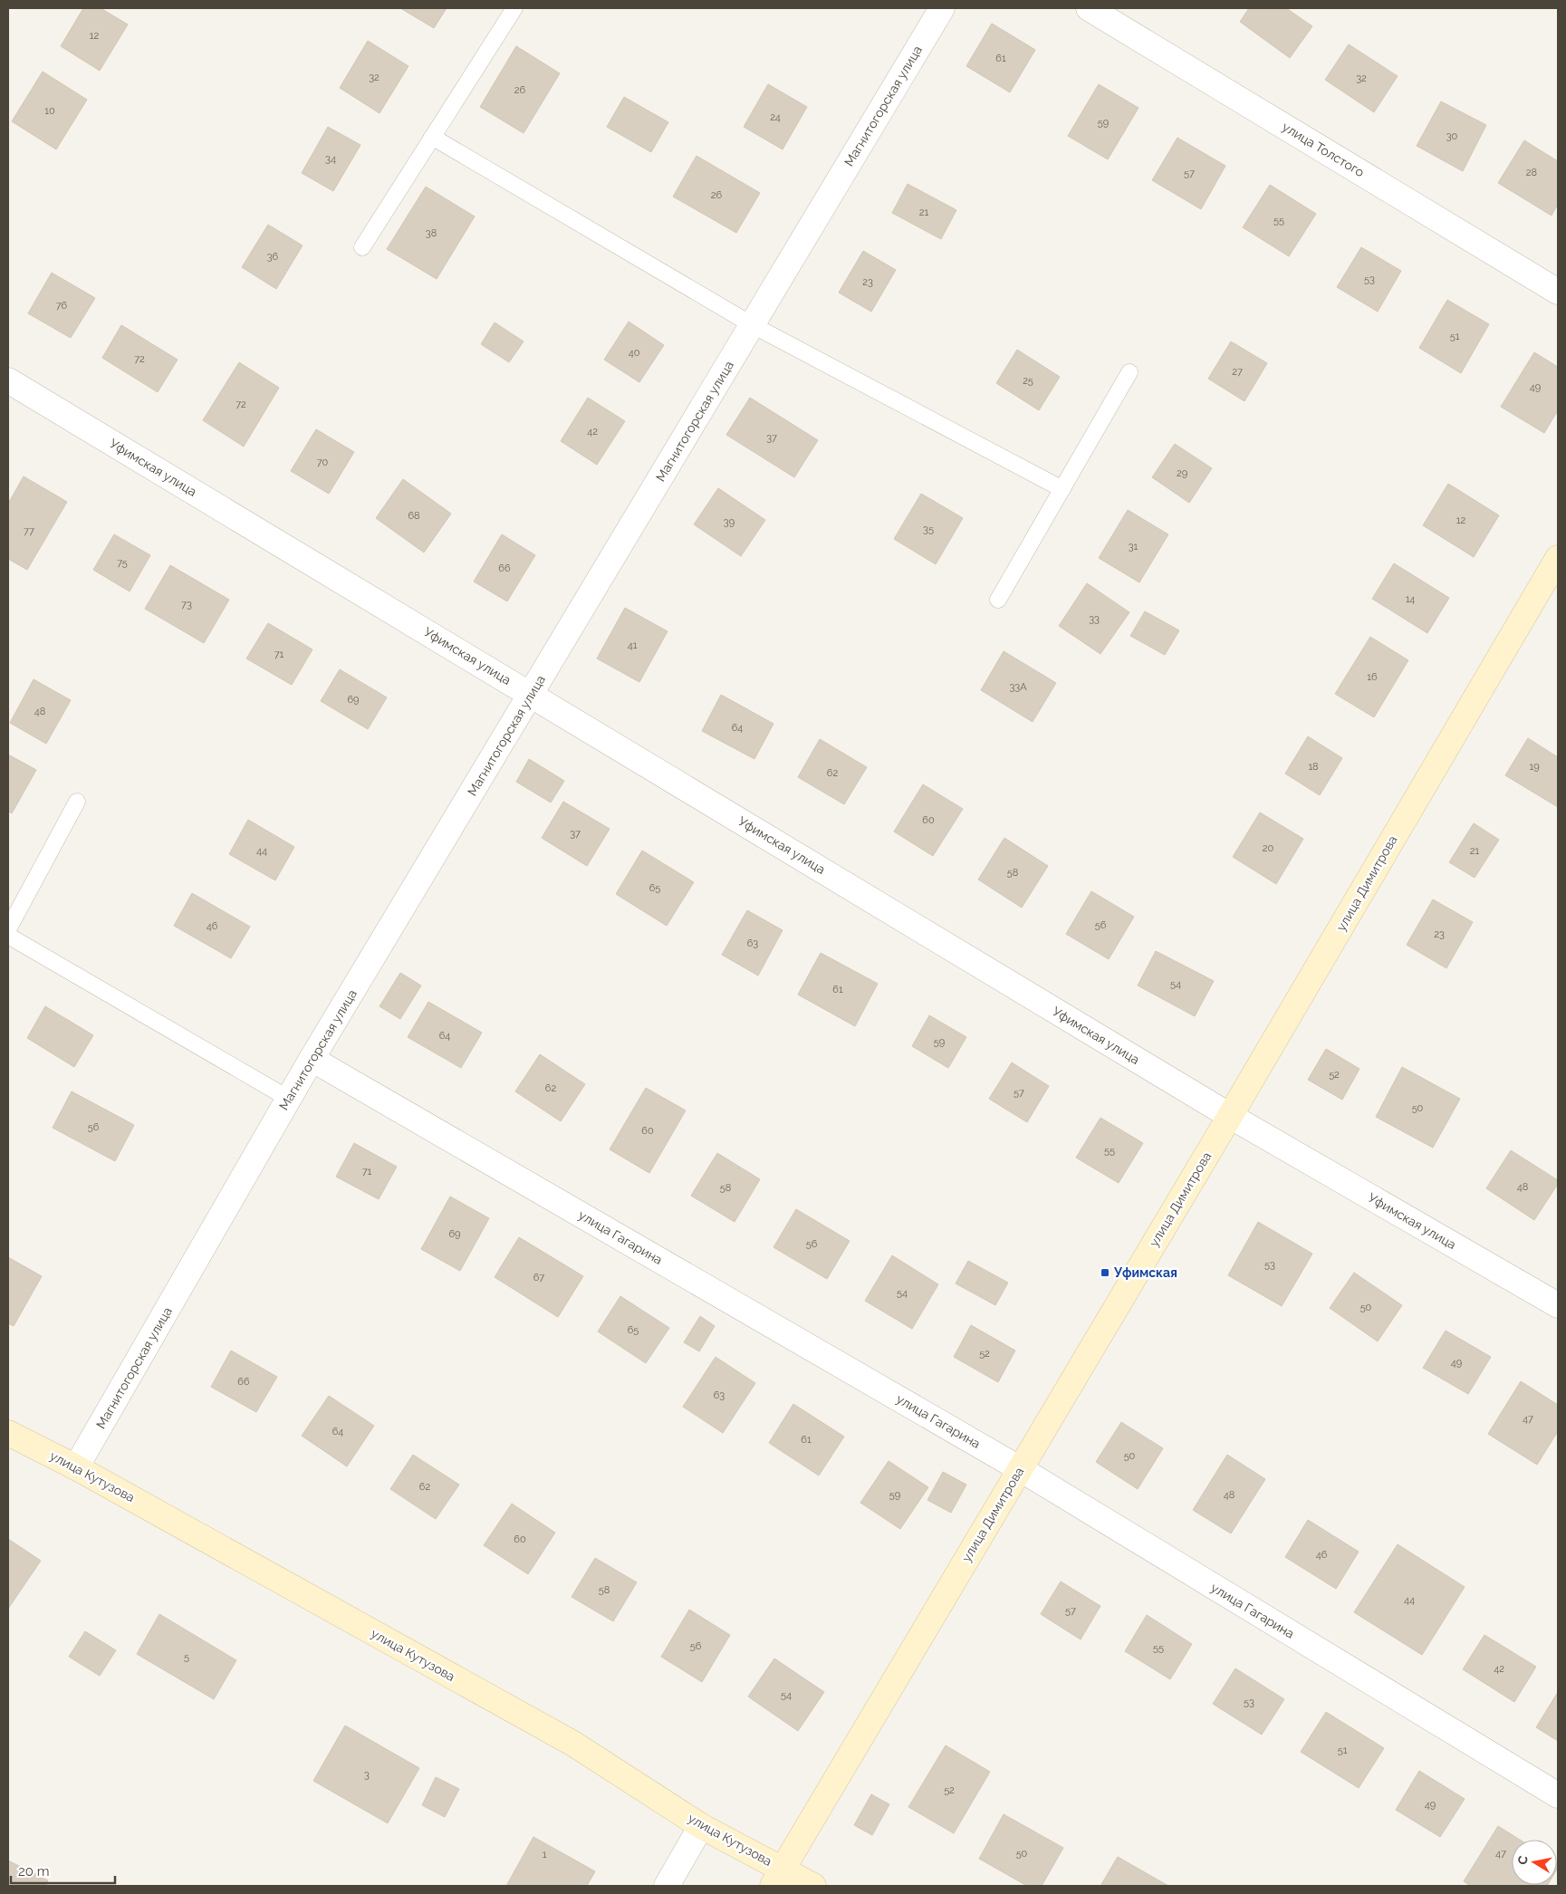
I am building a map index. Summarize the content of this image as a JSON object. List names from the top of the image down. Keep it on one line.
{"streets":{"main road":["улица Димитрова","улица Кутузова"],"street":["Магнитогорская улица","улица Толстого","Уфимская улица","улица Гагарина"]},"crossings":[["Магнитогорская улица","Уфимская улица"],["Магнитогорская улица","улица Гагарина"],["Магнитогорская улица","улица Кутузова"],["Уфимская улица","улица Димитрова"],["улица Димитрова","улица Гагарина"],["улица Димитрова","улица Кутузова"]],"places":{"transit":["Уфимская"]},"house_numbers":["12","61","32","32","26","10","24","59","30","34","28","57","26","21","55","38","36","53","23","76","51","40","72","27","25","49","72","42","37","70","29","68","12","39","35","77","31","75","66","14","73","33","41","71","16","33А","69","48","64","18","19","62","60","37","20","44","21","58","65","56","46","23","63","54","61","64","59","52","62","57","50","56","60","55","71","48","58","69","56","53","67","54","50","65","52","49","66","63","47","64","61","50","62","59","48","60","46","58","44","57","56","55","5","42","54","53","51","3","52","49","50","47","1"],"scale_bar":"20 m","north":"left"}
